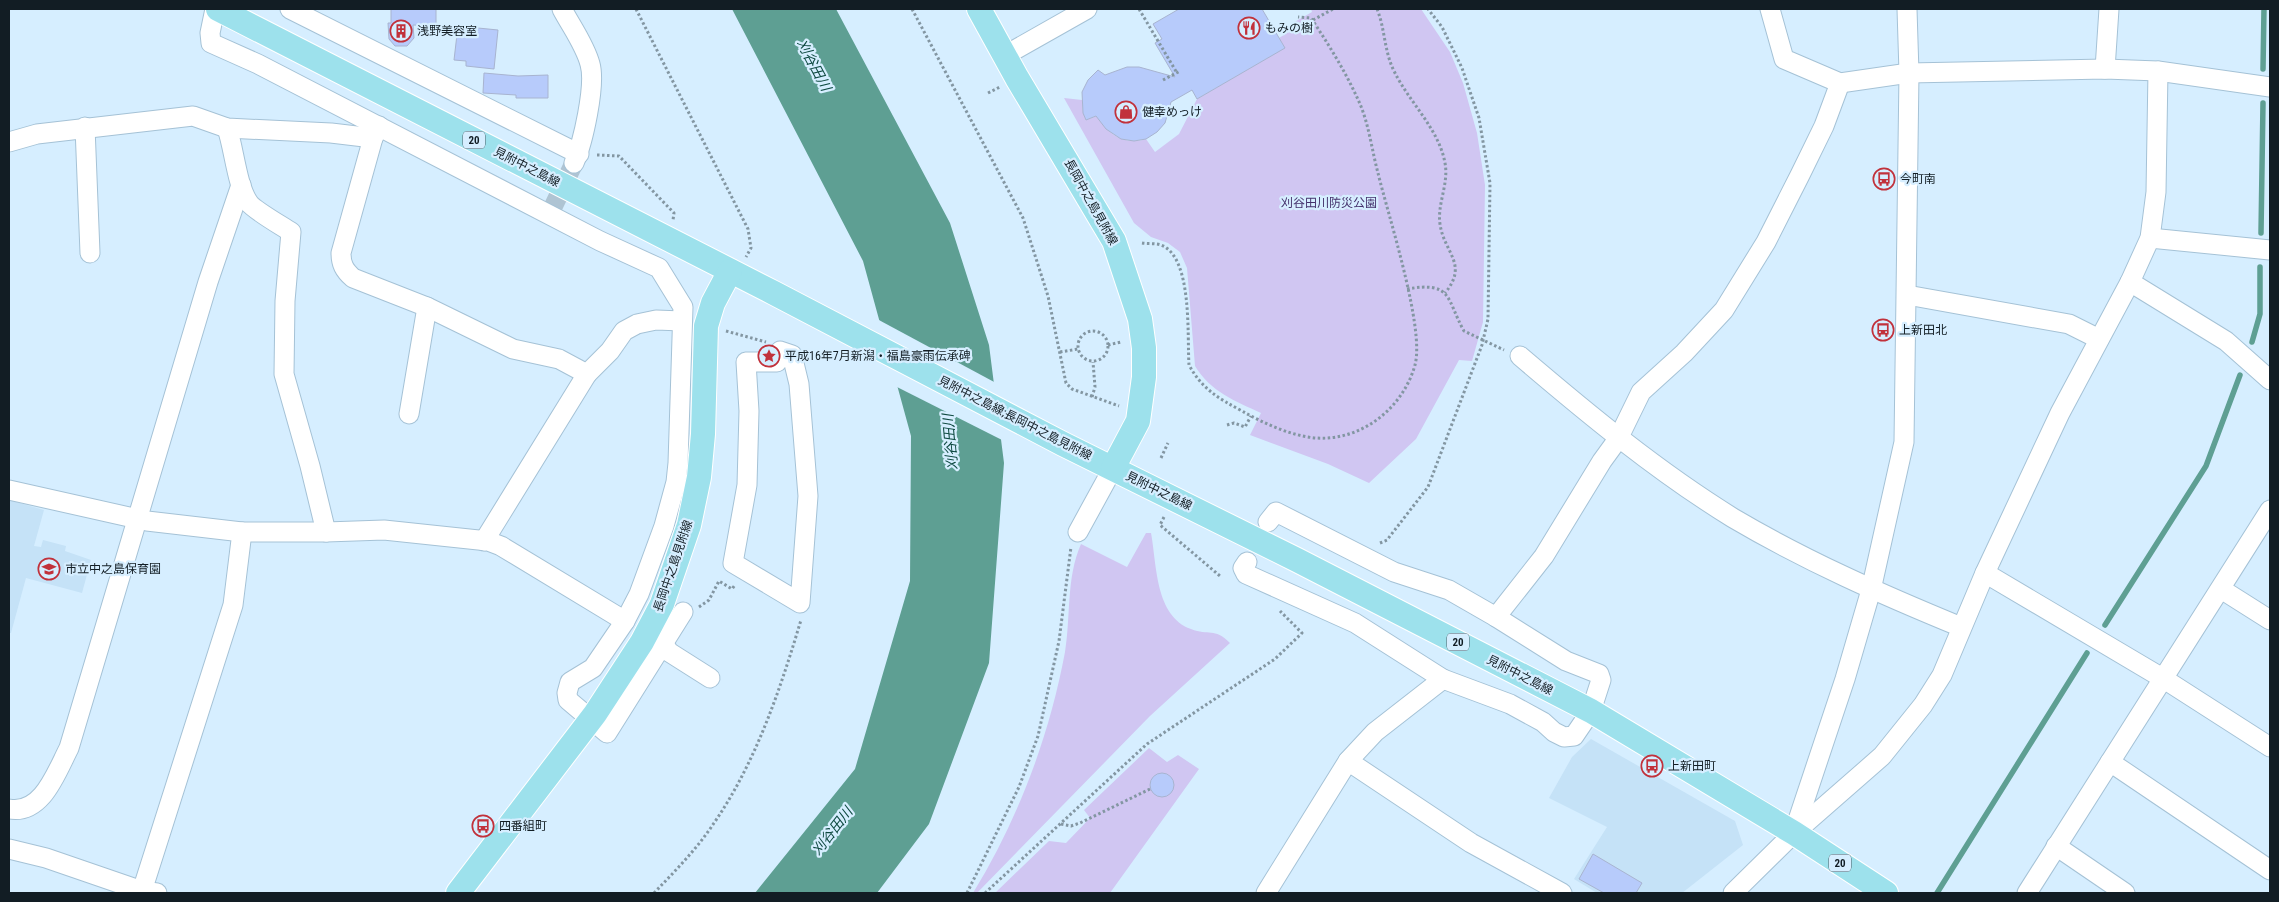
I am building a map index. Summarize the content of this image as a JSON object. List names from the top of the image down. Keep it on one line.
{"streets":{"main road":["20","見附中之島線","長岡中之島見附線","見附中之島線;長岡中之島見附線"]},"crossings":[["見附中之島線","長岡中之島見附線"],["見附中之島線","見附中之島線;長岡中之島見附線"],["長岡中之島見附線","見附中之島線;長岡中之島見附線"]],"water":["刈谷田川"],"parks":["刈谷田川防災公園"],"places":{"restaurant":["もみの樹"],"building":["浅野美容室"],"shop":["健幸めっけ"],"bus stop":["今町南","上新田北","上新田町","四番組町"],"place":["平成16年7月新潟・福島豪雨伝承碑"],"school or university":["市立中之島保育園"]}}
